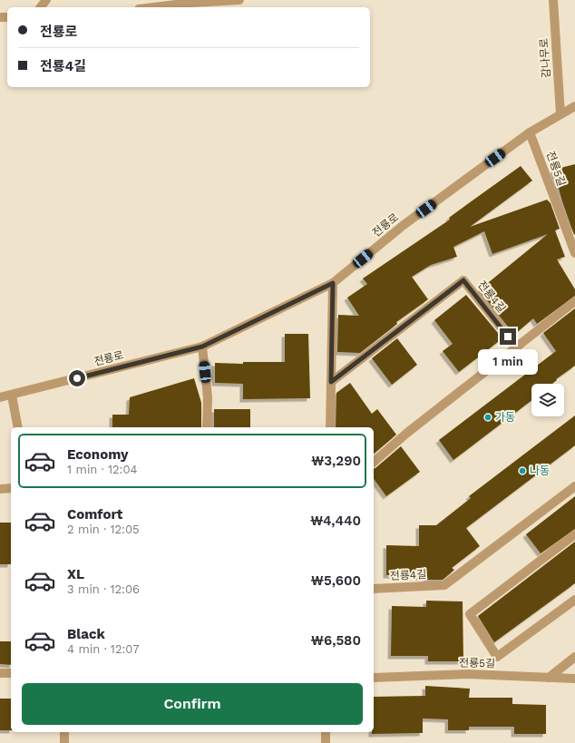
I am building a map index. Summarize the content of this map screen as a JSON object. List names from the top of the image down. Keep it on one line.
{"streets":{"street":["감나무로","전룡5길","전룡로","전룡4길"]},"crossings":[["감나무로","전룡로"],["전룡5길","전룡로"]],"places":["가동","나동"],"page":{"banner":["전룡로","전룡4길"],"bubble":"1 min","list":[{"name":"Economy","note":"1 min · 12:04","value":"₩3,290"},{"name":"Comfort","note":"2 min · 12:05","value":"₩4,440"},{"name":"XL","note":"3 min · 12:06","value":"₩5,600"},{"name":"Black","note":"4 min · 12:07","value":"₩6,580"}],"buttons":"Confirm"}}
